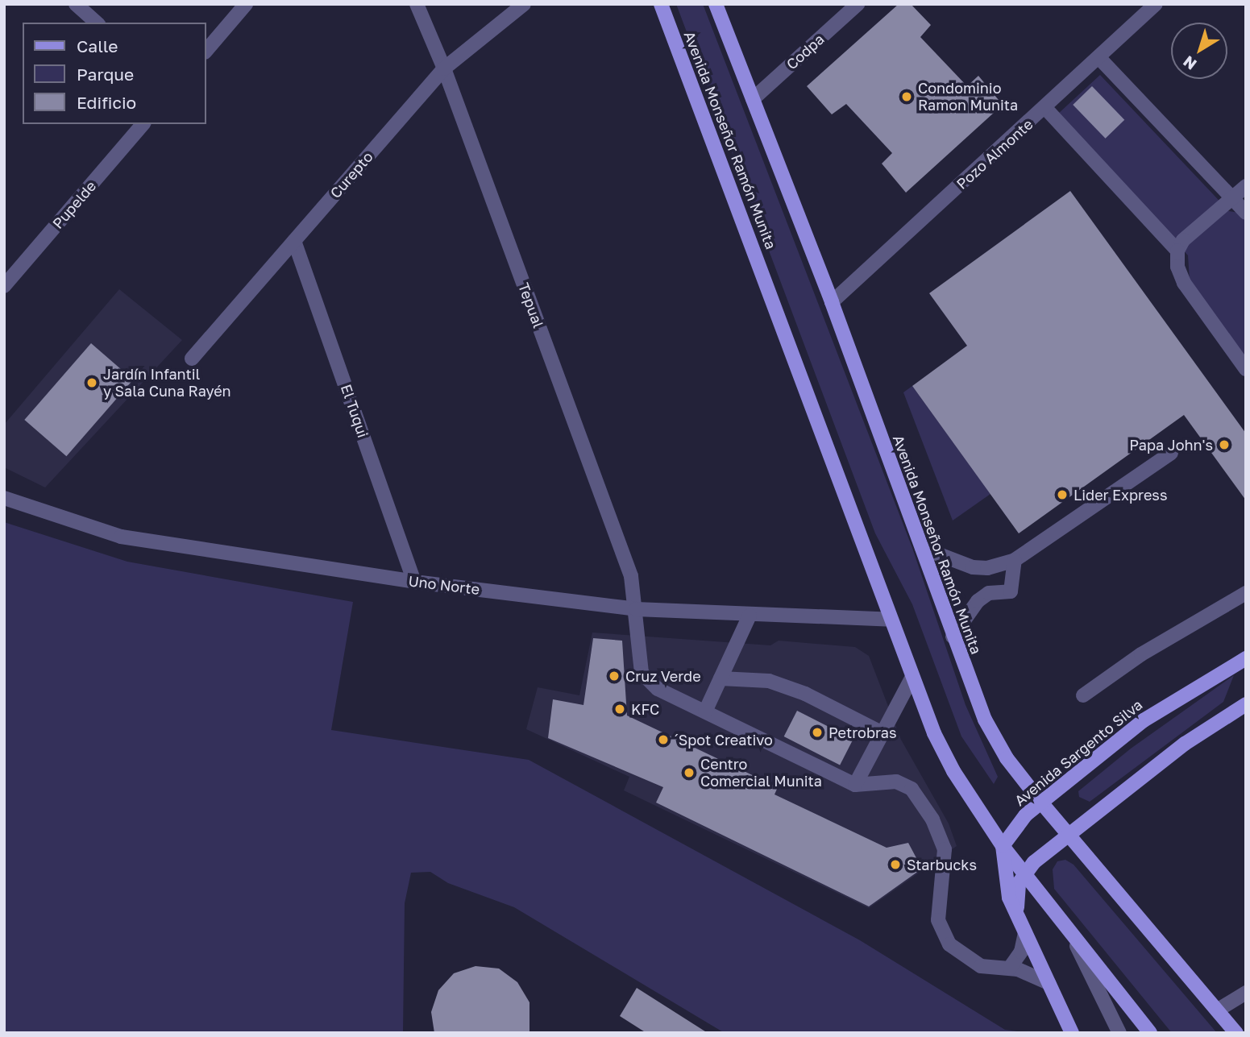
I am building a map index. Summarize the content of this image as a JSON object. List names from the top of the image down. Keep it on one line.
{"streets":{"main road":["Avenida Monseñor Ramón Munita","Avenida Sargento Silva"],"street":["Codpa","Pozo Almonte","Curepto","Pupelde","Tepual","El Tuqui","Uno Norte"]},"crossings":[["Codpa","Avenida Monseñor Ramón Munita"],["Avenida Monseñor Ramón Munita","Pozo Almonte"],["Avenida Monseñor Ramón Munita","Uno Norte"],["Avenida Monseñor Ramón Munita","Avenida Sargento Silva"],["Curepto","Tepual"],["Curepto","El Tuqui"],["Tepual","Uno Norte"],["El Tuqui","Uno Norte"]],"places":["Condominio Ramon Munita","Jardín Infantil y Sala Cuna Rayén","Papa John's","Lider Express","Cruz Verde","KFC","Petrobras","´Spot Creativo","Centro Comercial Munita","Starbucks"],"legend":["Calle","Parque","Edificio"],"north":"bottom left"}
